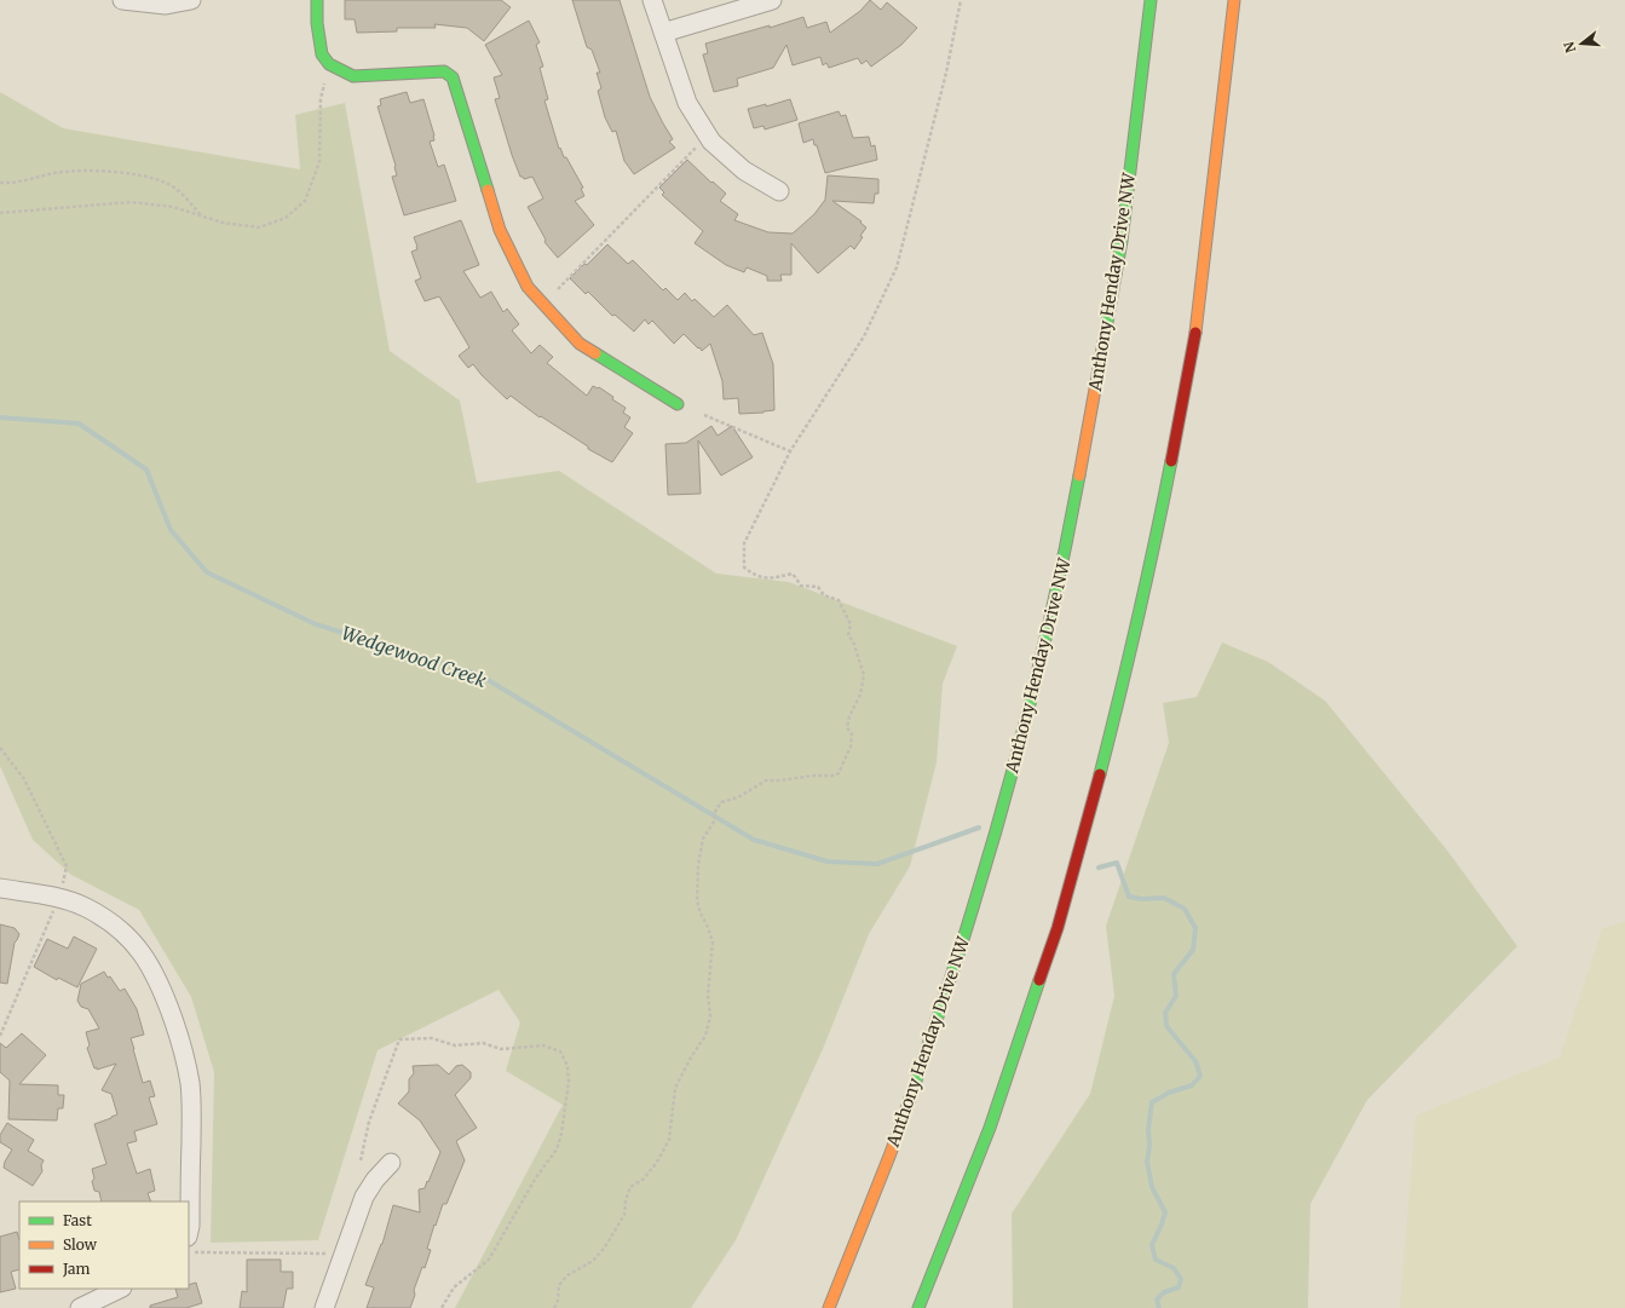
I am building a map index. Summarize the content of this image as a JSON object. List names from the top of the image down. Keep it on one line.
{"streets":{"main road":["Anthony Henday Drive NW"]},"water":["Wedgewood Creek"],"legend":["Fast","Slow","Jam"],"north":"left"}
